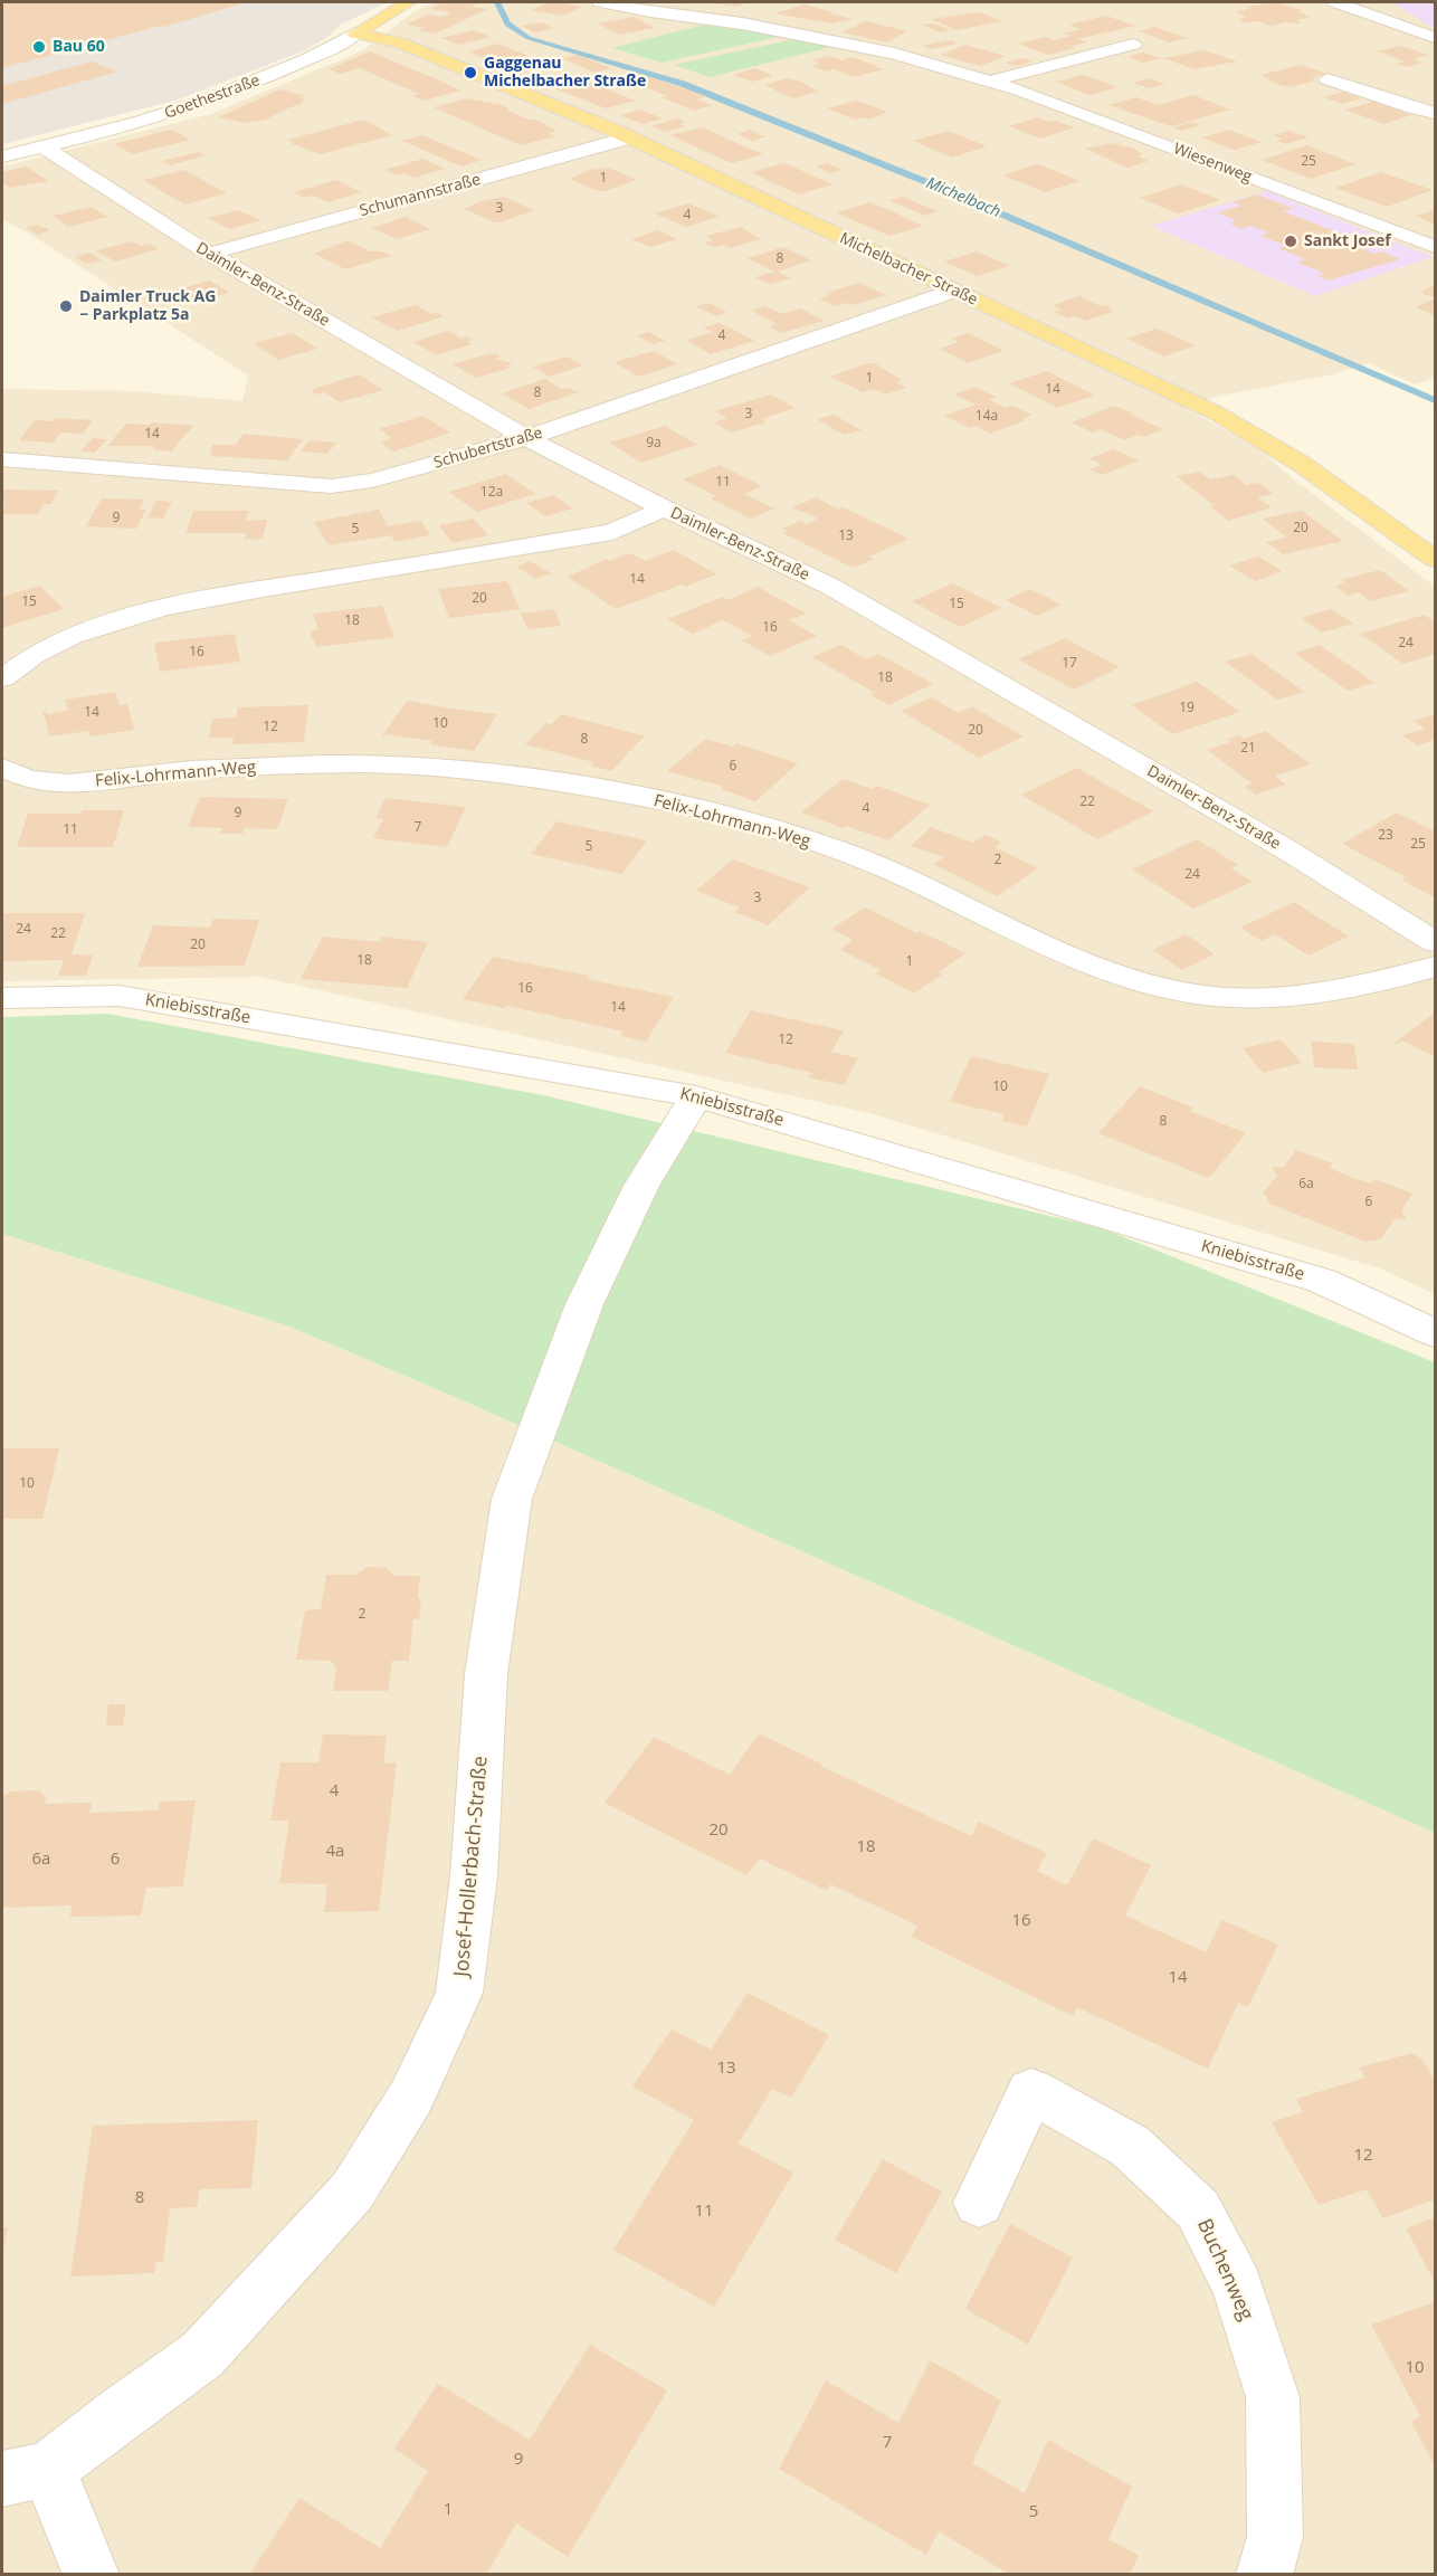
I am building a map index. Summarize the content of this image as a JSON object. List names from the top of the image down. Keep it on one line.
{"streets":{"main road":["Goethestraße","Michelbacher Straße"],"street":["Wiesenweg","Schumannstraße","Daimler-Benz-Straße","Schubertstraße","Felix-Lohrmann-Weg","Kniebisstraße","Josef-Hollerbach-Straße","Buchenweg"]},"crossings":[["Goethestraße","Michelbacher Straße"],["Goethestraße","Daimler-Benz-Straße"],["Schumannstraße","Michelbacher Straße"],["Schumannstraße","Daimler-Benz-Straße"],["Michelbacher Straße","Schubertstraße"],["Daimler-Benz-Straße","Schubertstraße"],["Kniebisstraße","Josef-Hollerbach-Straße"]],"water":["Michelbach"],"places":["Bau 60","Gaggenau Michelbacher Straße","Sankt Josef","Daimler Truck AG − Parkplatz 5a"],"house_numbers":["25","1","3","4","8","4","1","14","8","3","14a","14","9a","11","12a","9","20","5","13","14","20","15","15","18","16","24","16","17","18","19","14","10","12","20","8","21","6","22","4","9","7","11","23","25","5","2","24","3","24","22","20","18","1","16","14","12","10","8","6a","6","10","2","4","20","18","4a","6a","6","16","14","13","12","8","11","10","7","9","1","5"]}
